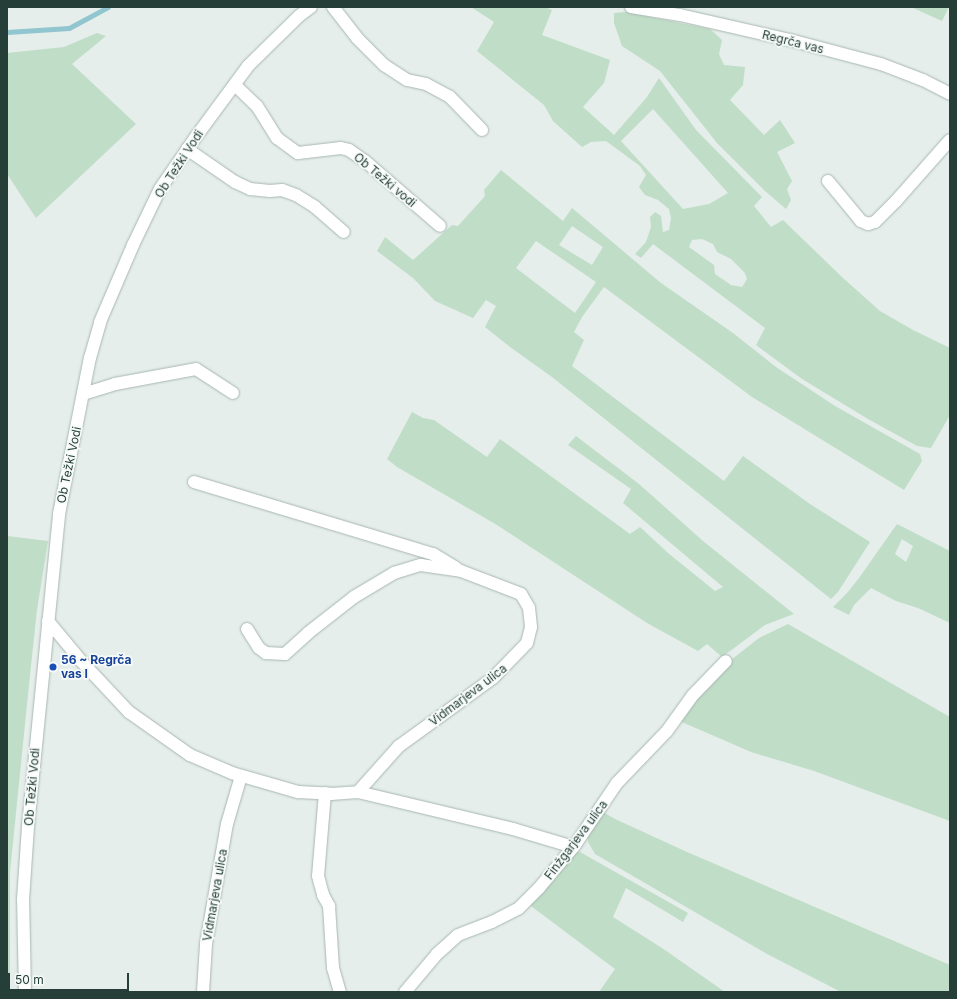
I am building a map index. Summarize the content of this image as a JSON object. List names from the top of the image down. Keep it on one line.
{"streets":{"street":["Regrča vas","Ob Težki Vodi","Ob Težki vodi","Vidmarjeva ulica","Finžgarjeva ulica"]},"crossings":[["Ob Težki Vodi","Ob Težki vodi"]],"places":["56 ~ Regrča vas I"],"scale_bar":"50 m"}
